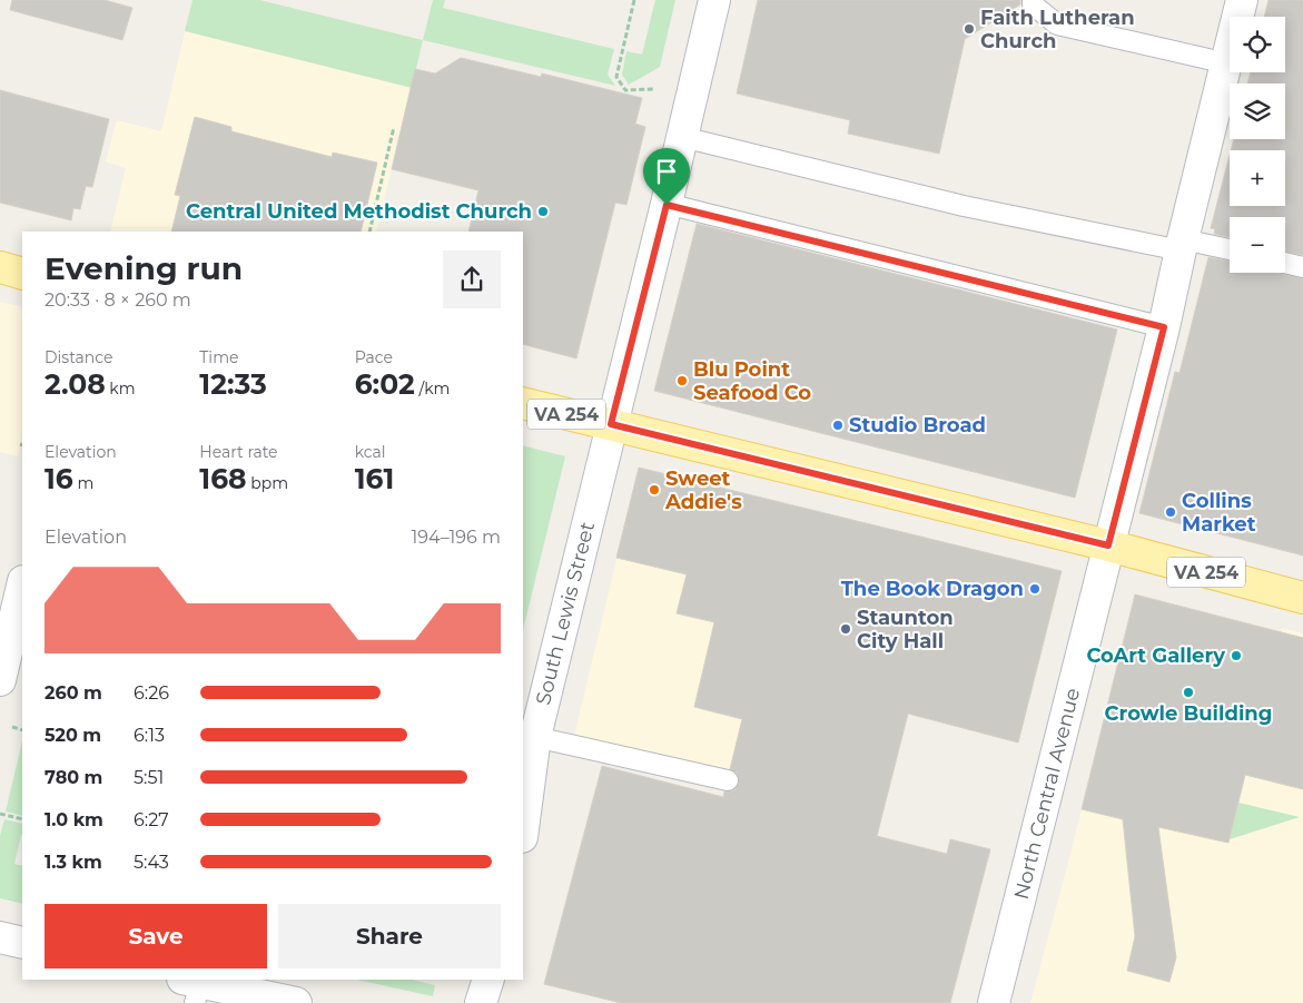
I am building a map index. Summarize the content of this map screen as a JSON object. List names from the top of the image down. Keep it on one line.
{"streets":{"main road":["VA 254","South Lewis Street","North Central Avenue"]},"crossings":[["VA 254","South Lewis Street"],["VA 254","North Central Avenue"]],"places":["Faith Lutheran Church","Central United Methodist Church","Blu Point Seafood Co","Studio Broad","Sweet Addie's","Collins Market","The Book Dragon","Staunton City Hall","CoArt Gallery","Crowle Building"],"page":{"map_buttons":["+","−"],"heading":["Evening run","20:33 · 8 × 260 m"],"stats":[["Distance","2.08 km"],["Time","12:33"],["Pace","6:02 /km"],["Elevation","16 m"],["Heart rate","168 bpm"],["kcal","161"]],"chart":["Elevation","194–196 m"],"list":[{"name":"260 m","note":"6:26"},{"name":"520 m","note":"6:13"},{"name":"780 m","note":"5:51"},{"name":"1.0 km","note":"6:27"},{"name":"1.3 km","note":"5:43"}],"buttons":["Save","Share"]}}
